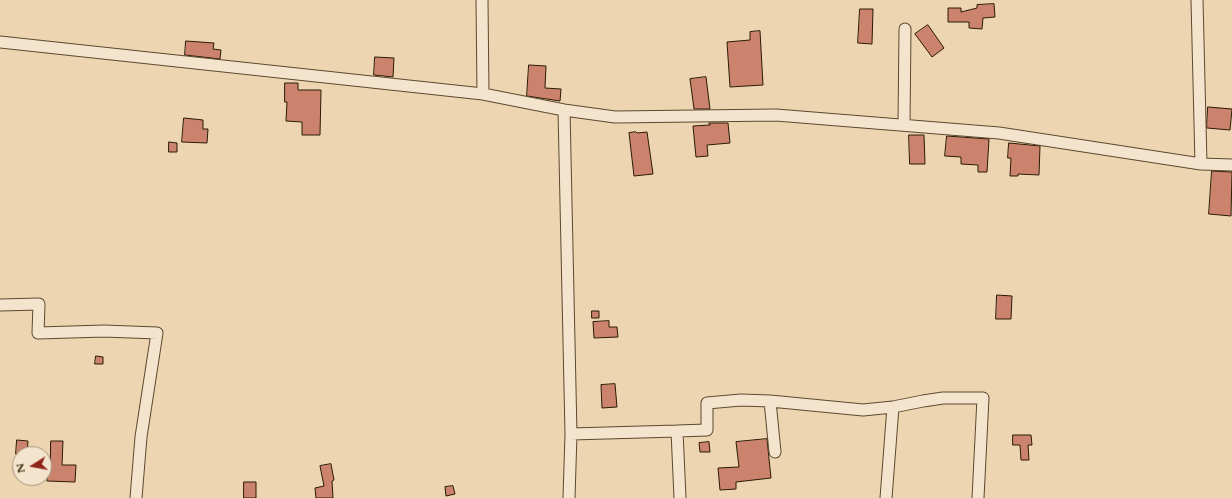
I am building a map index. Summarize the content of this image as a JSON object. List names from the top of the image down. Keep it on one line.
{"north":"left"}
